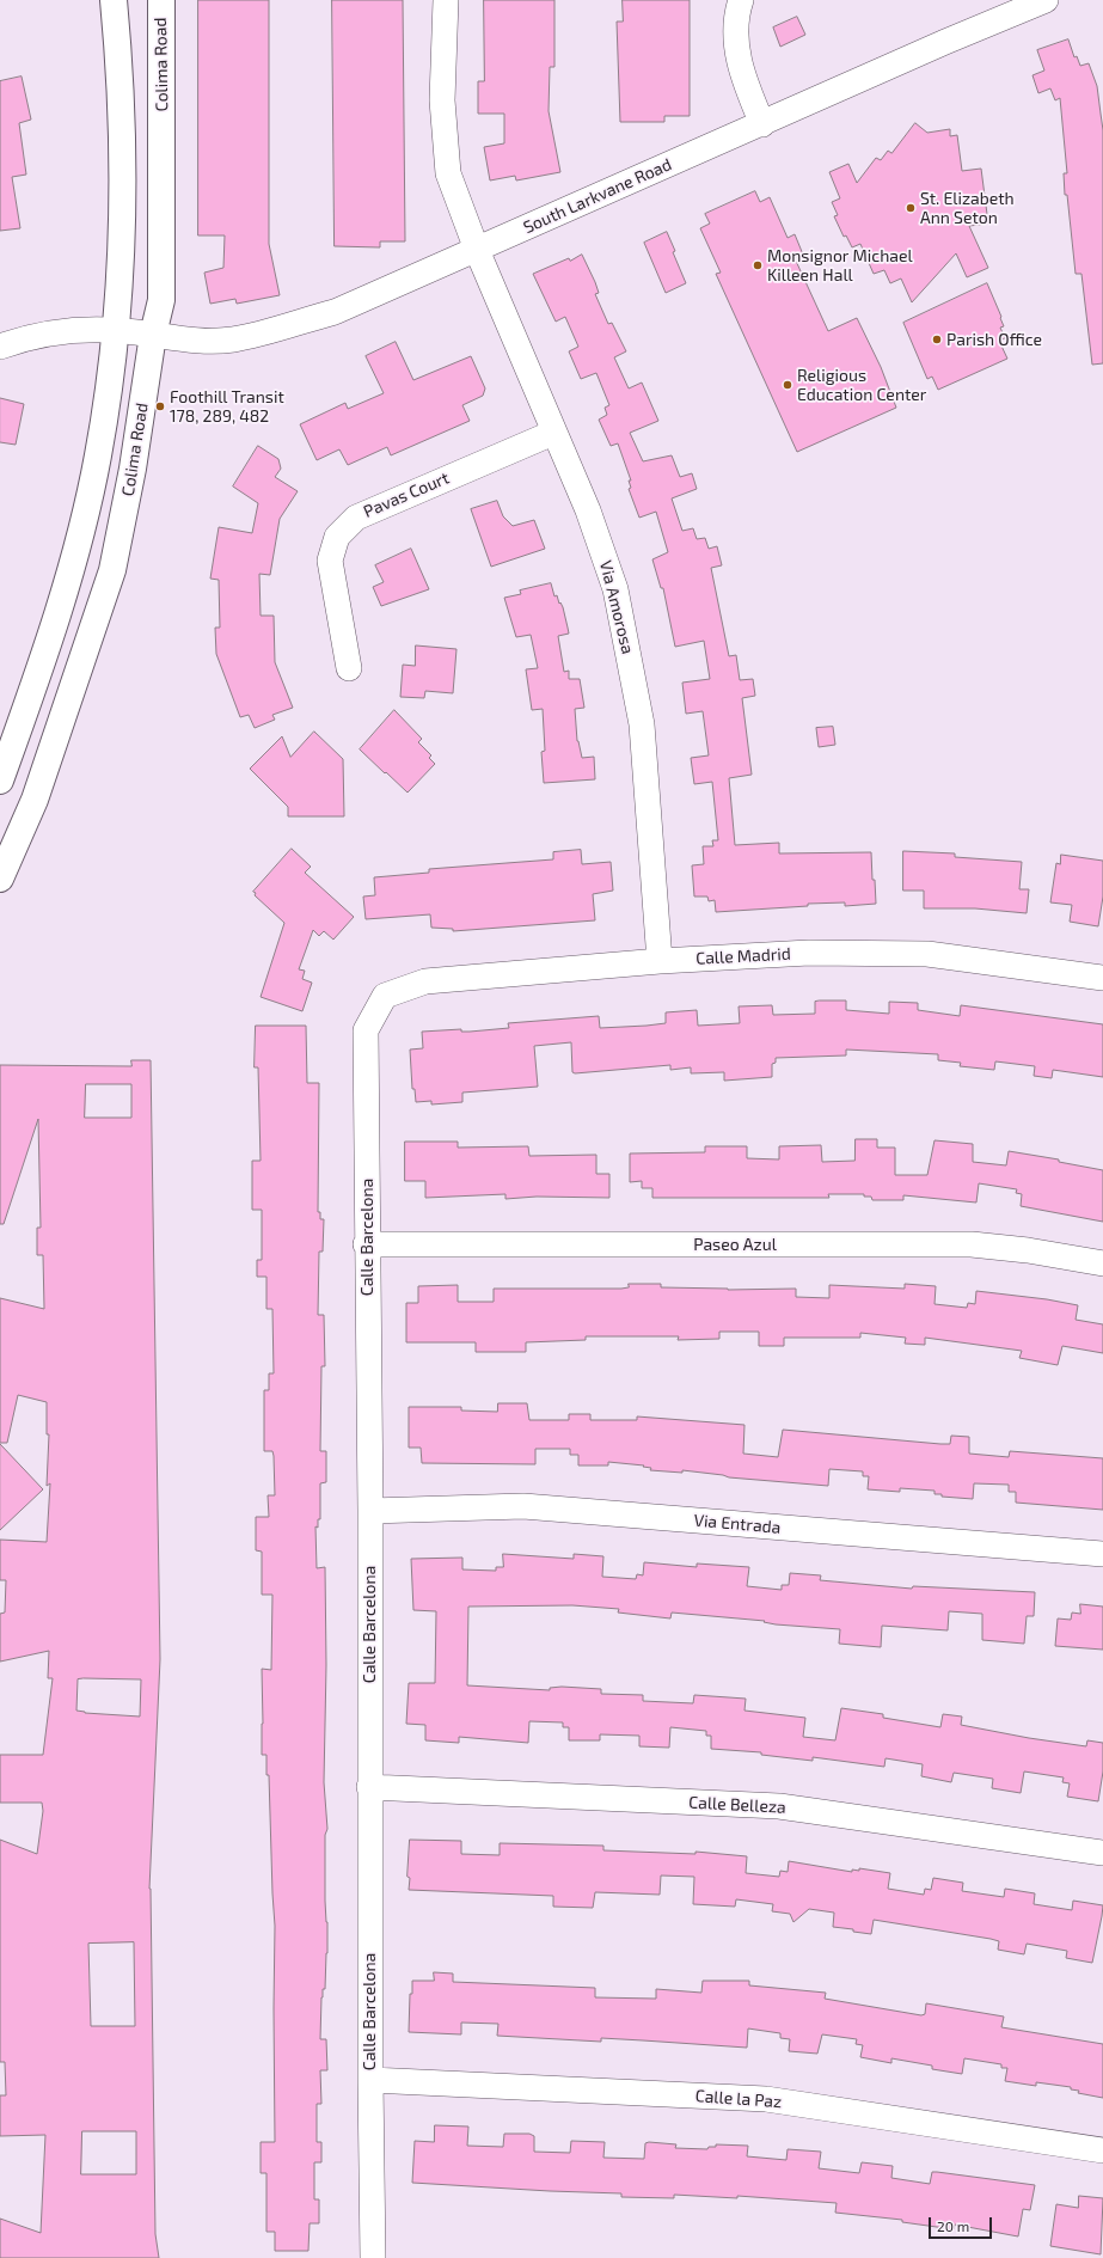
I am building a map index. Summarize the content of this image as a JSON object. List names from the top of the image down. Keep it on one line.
{"streets":{"main road":["Colima Road"],"street":["South Larkvane Road","Pavas Court","Via Amorosa","Calle Madrid","Calle Barcelona","Paseo Azul","Via Entrada","Calle Belleza","Calle la Paz"]},"crossings":[["Colima Road","South Larkvane Road"],["South Larkvane Road","Via Amorosa"],["Pavas Court","Via Amorosa"],["Via Amorosa","Calle Madrid"],["Calle Madrid","Calle Barcelona"],["Calle Barcelona","Paseo Azul"],["Calle Barcelona","Via Entrada"],["Calle Barcelona","Calle Belleza"],["Calle Barcelona","Calle la Paz"]],"places":["St. Elizabeth Ann Seton","Monsignor Michael Killeen Hall","Parish Office","Religious Education Center","Foothill Transit 178, 289, 482"],"scale_bar":"20 m"}
